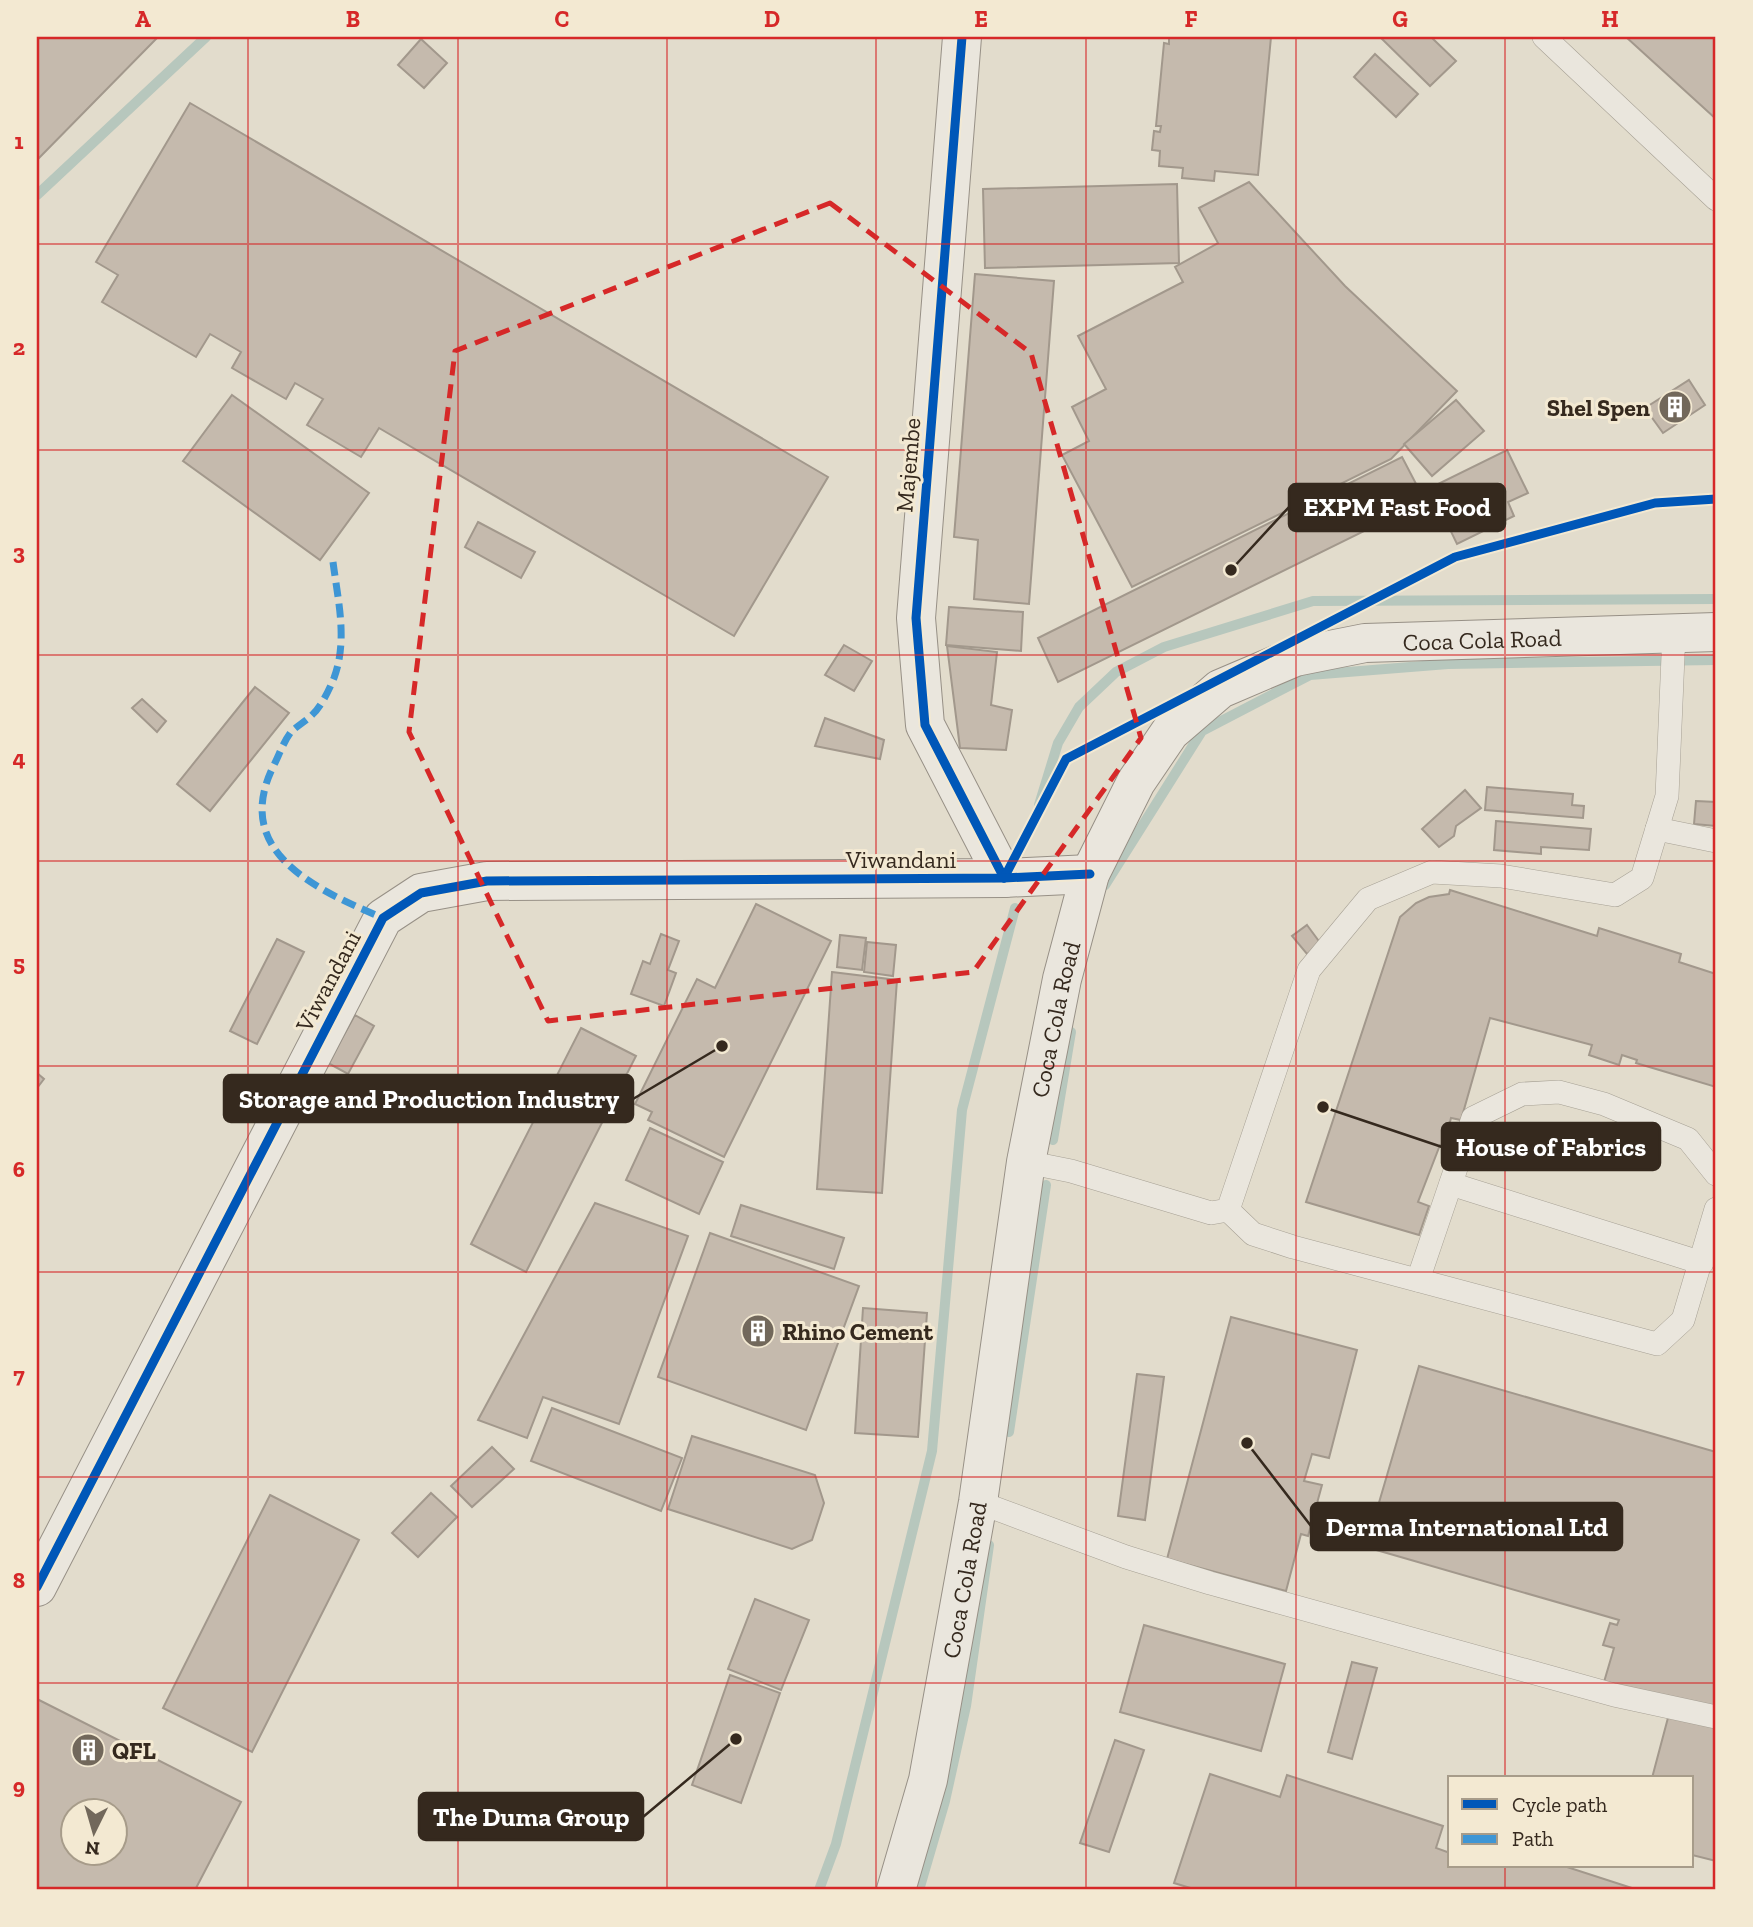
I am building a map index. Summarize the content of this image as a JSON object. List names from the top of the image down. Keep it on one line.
{"streets":{"street":["Majembe","Coca Cola Road","Viwandani"]},"crossings":[["Majembe","Viwandani"],["Coca Cola Road","Viwandani"]],"places":{"building":["Shel Spen","Rhino Cement","QFL"],"other":["EXPM Fast Food","Storage and Production Industry","House of Fabrics","Derma International Ltd","The Duma Group"]},"legend":["Cycle path","Path"],"north":"bottom","grid":{"columns":["A","B","C","D","E","F","G","H"],"rows":["1","2","3","4","5","6","7","8","9"]}}
